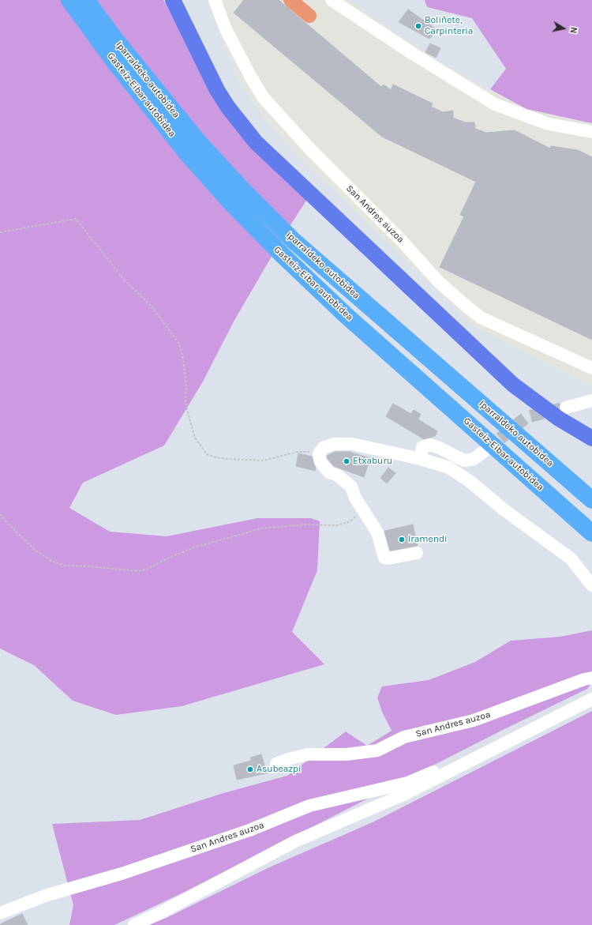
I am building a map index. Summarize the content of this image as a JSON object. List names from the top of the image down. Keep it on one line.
{"streets":{"highway":["Iparraldeko autobidea","Gasteiz-Eibar autobidea"],"street":["San Andres auzoa"]},"places":["Boliñete, Carpinteria","Etxaburu","Iramendi","Asubeazpi"],"north":"right"}
